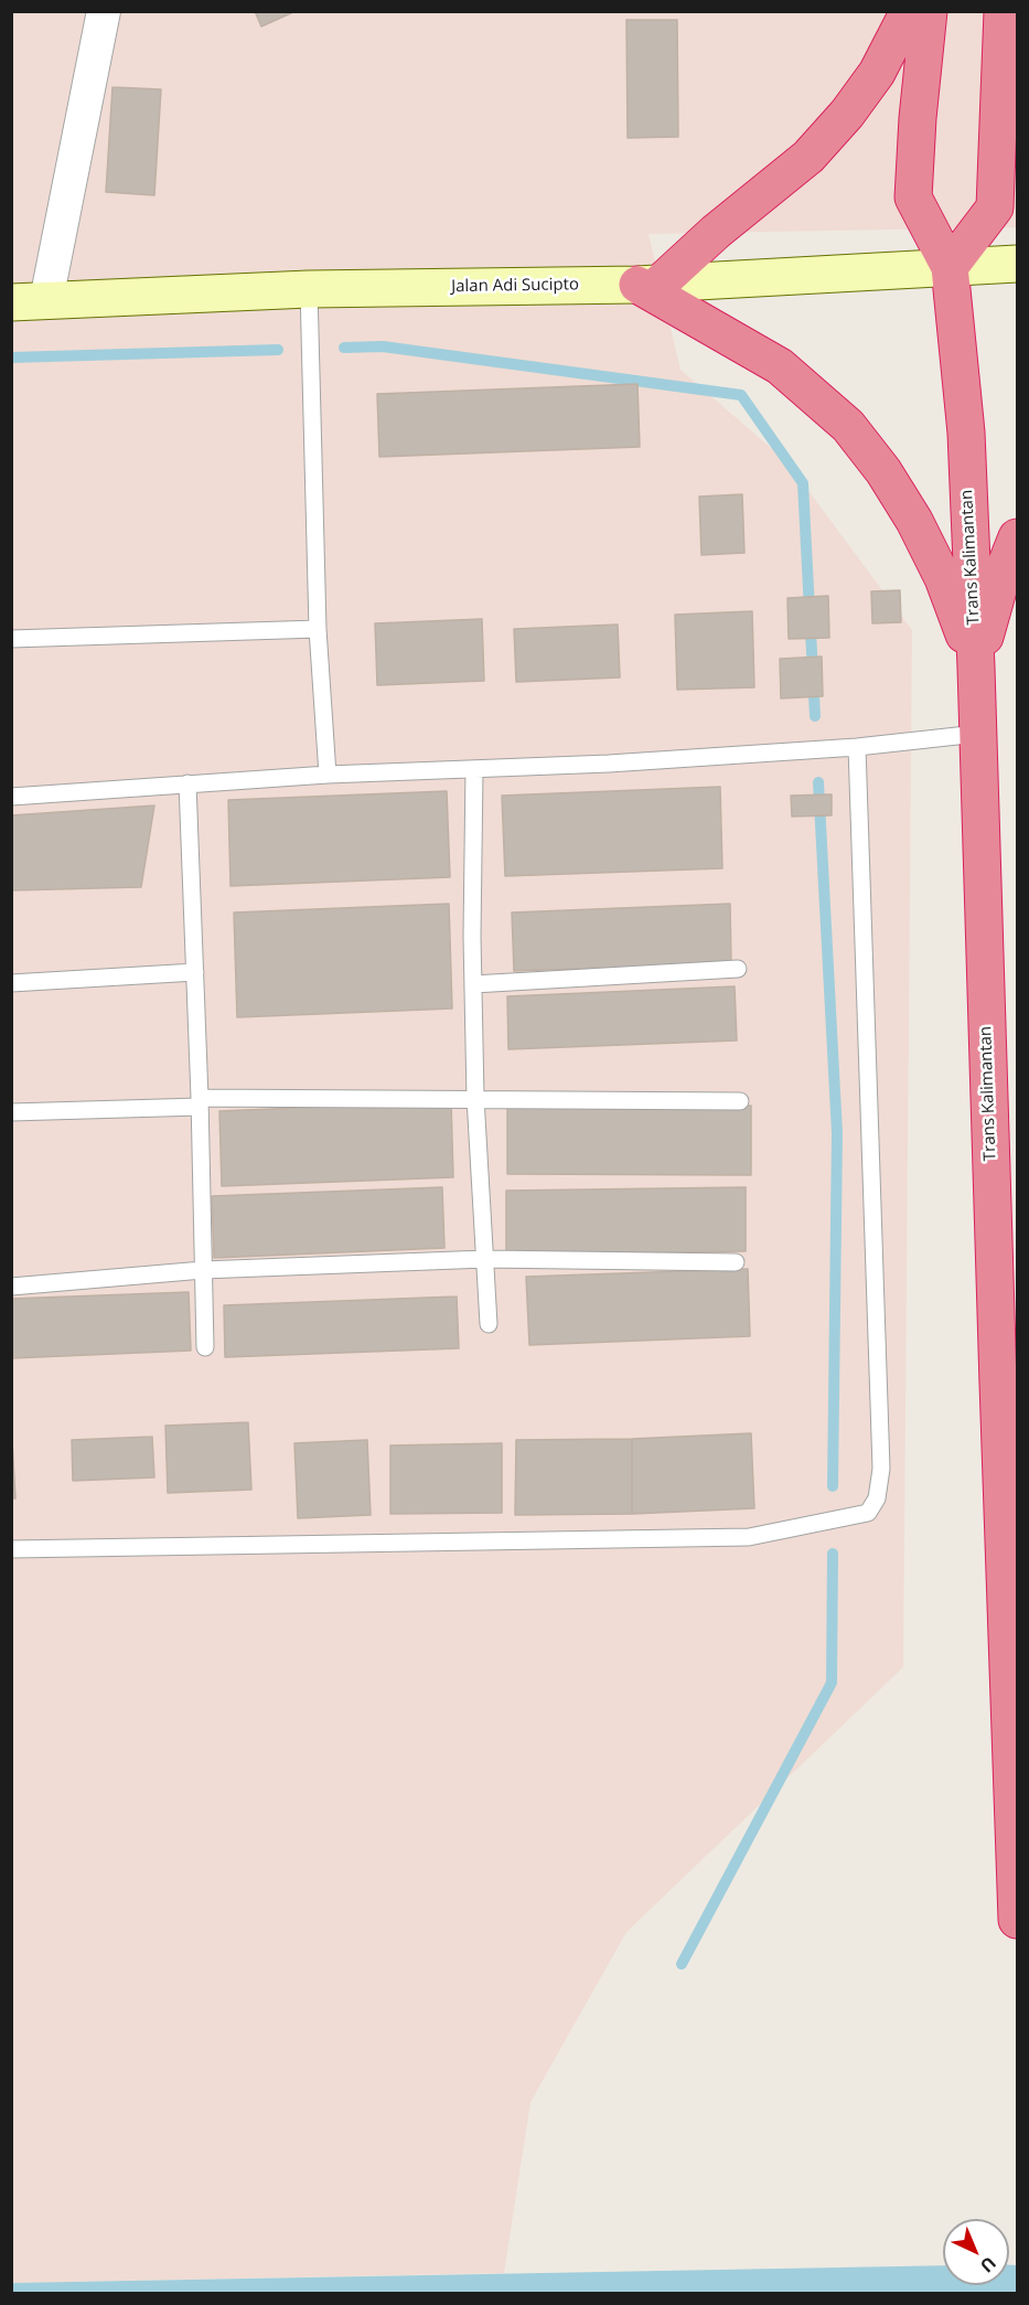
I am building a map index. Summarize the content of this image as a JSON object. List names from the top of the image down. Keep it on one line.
{"streets":{"highway":["Trans Kalimantan"],"main road":["Jalan Adi Sucipto"]},"crossings":[["Jalan Adi Sucipto","Trans Kalimantan"]],"north":"bottom right"}
